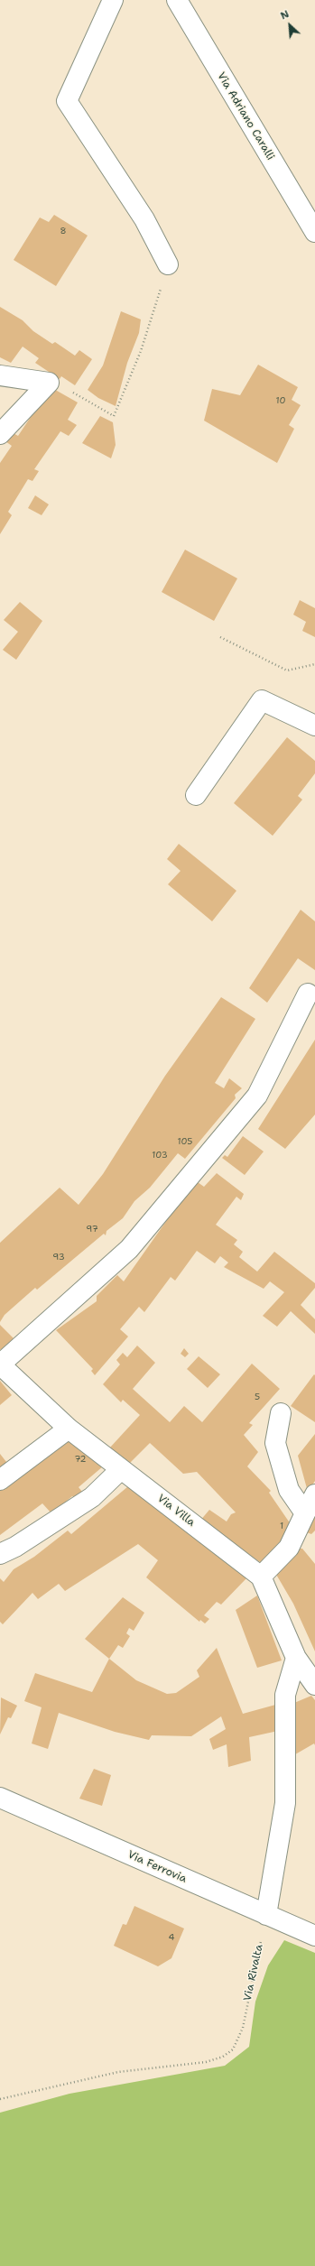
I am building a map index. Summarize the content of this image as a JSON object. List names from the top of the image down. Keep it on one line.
{"streets":{"street":["Via Adriano Caralli","Via Villa","Via Ferrovia"],"path":["Via Rivalta"]},"crossings":[["Via Ferrovia","Via Rivalta"]],"house_numbers":["8","10","105","103","97","93","5","72","1","4"],"north":"top left"}
